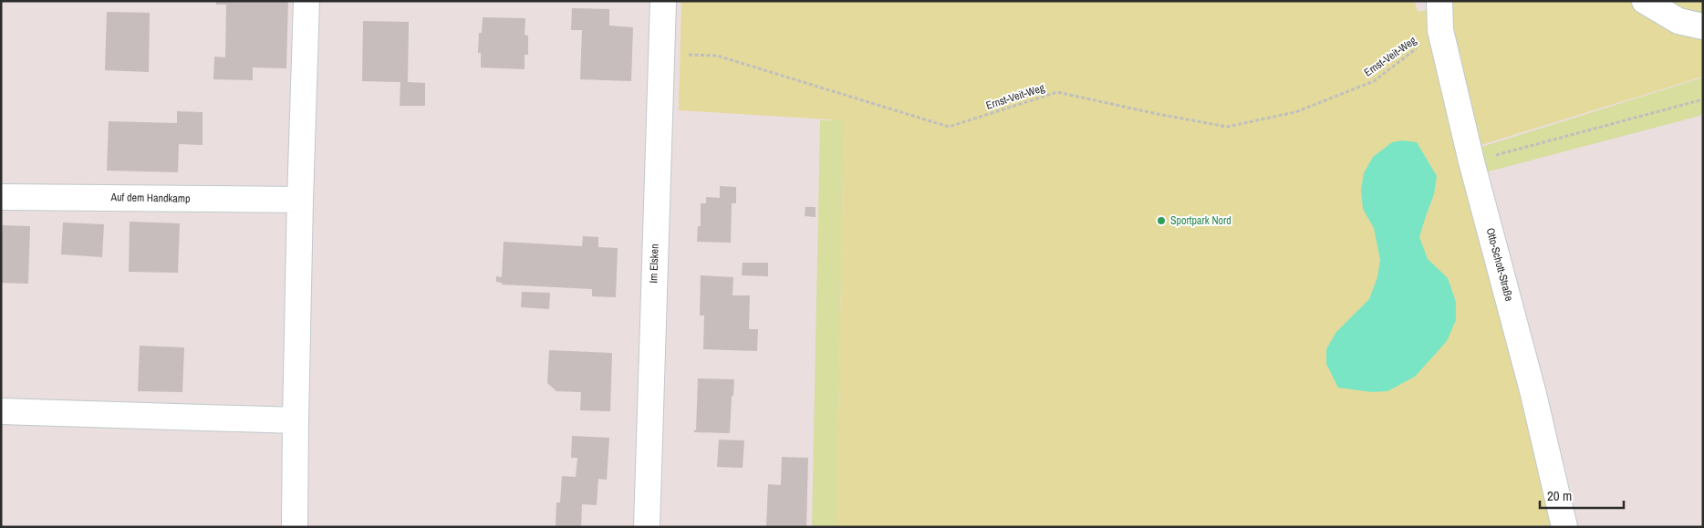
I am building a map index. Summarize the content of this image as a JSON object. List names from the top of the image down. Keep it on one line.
{"streets":{"street":["Auf dem Handkamp","Im Elsken","Otto-Schott-Straße"],"path":["Ernst-Veit-Weg"]},"crossings":[["Ernst-Veit-Weg","Im Elsken"],["Ernst-Veit-Weg","Otto-Schott-Straße"]],"places":["Sportpark Nord"],"scale_bar":"20 m"}
